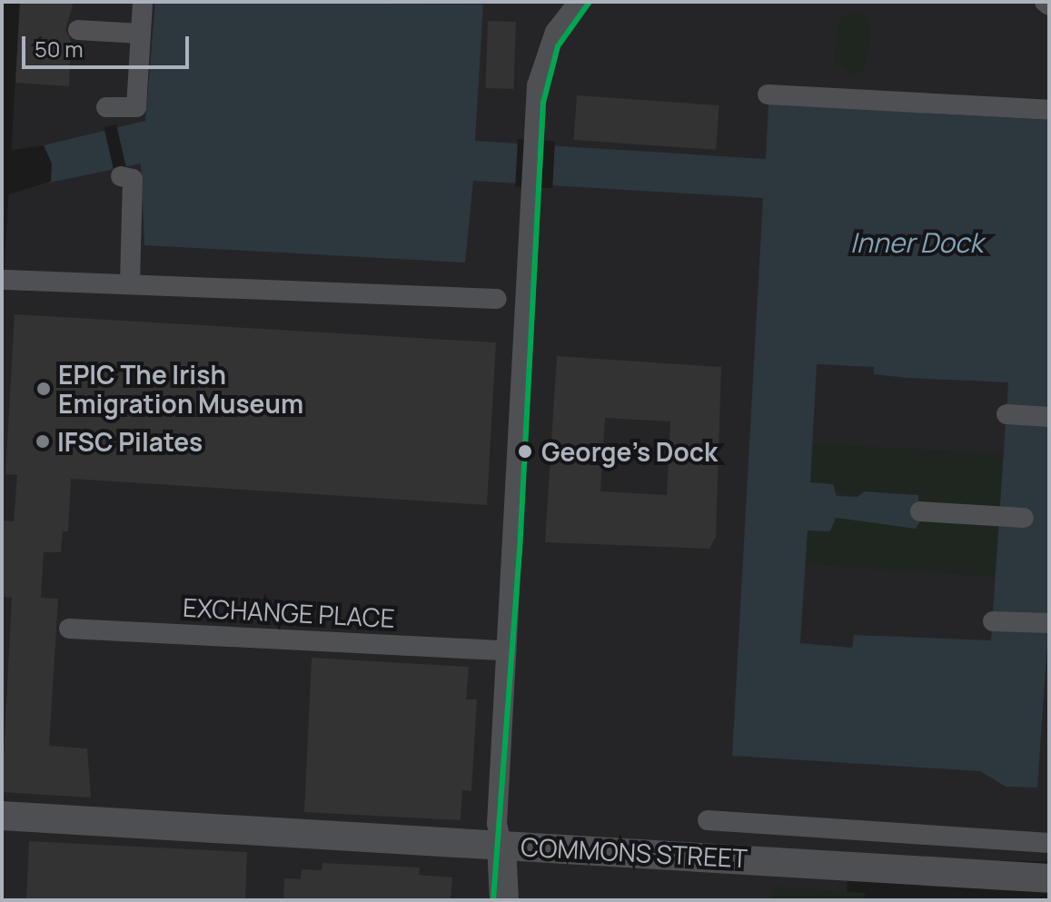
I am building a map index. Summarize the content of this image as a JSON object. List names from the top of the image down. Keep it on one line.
{"streets":{"street":["EXCHANGE PLACE","COMMONS STREET"]},"water":["Inner Dock"],"places":["EPIC The Irish Emigration Museum","IFSC Pilates","George's Dock"],"scale_bar":"50 m"}
